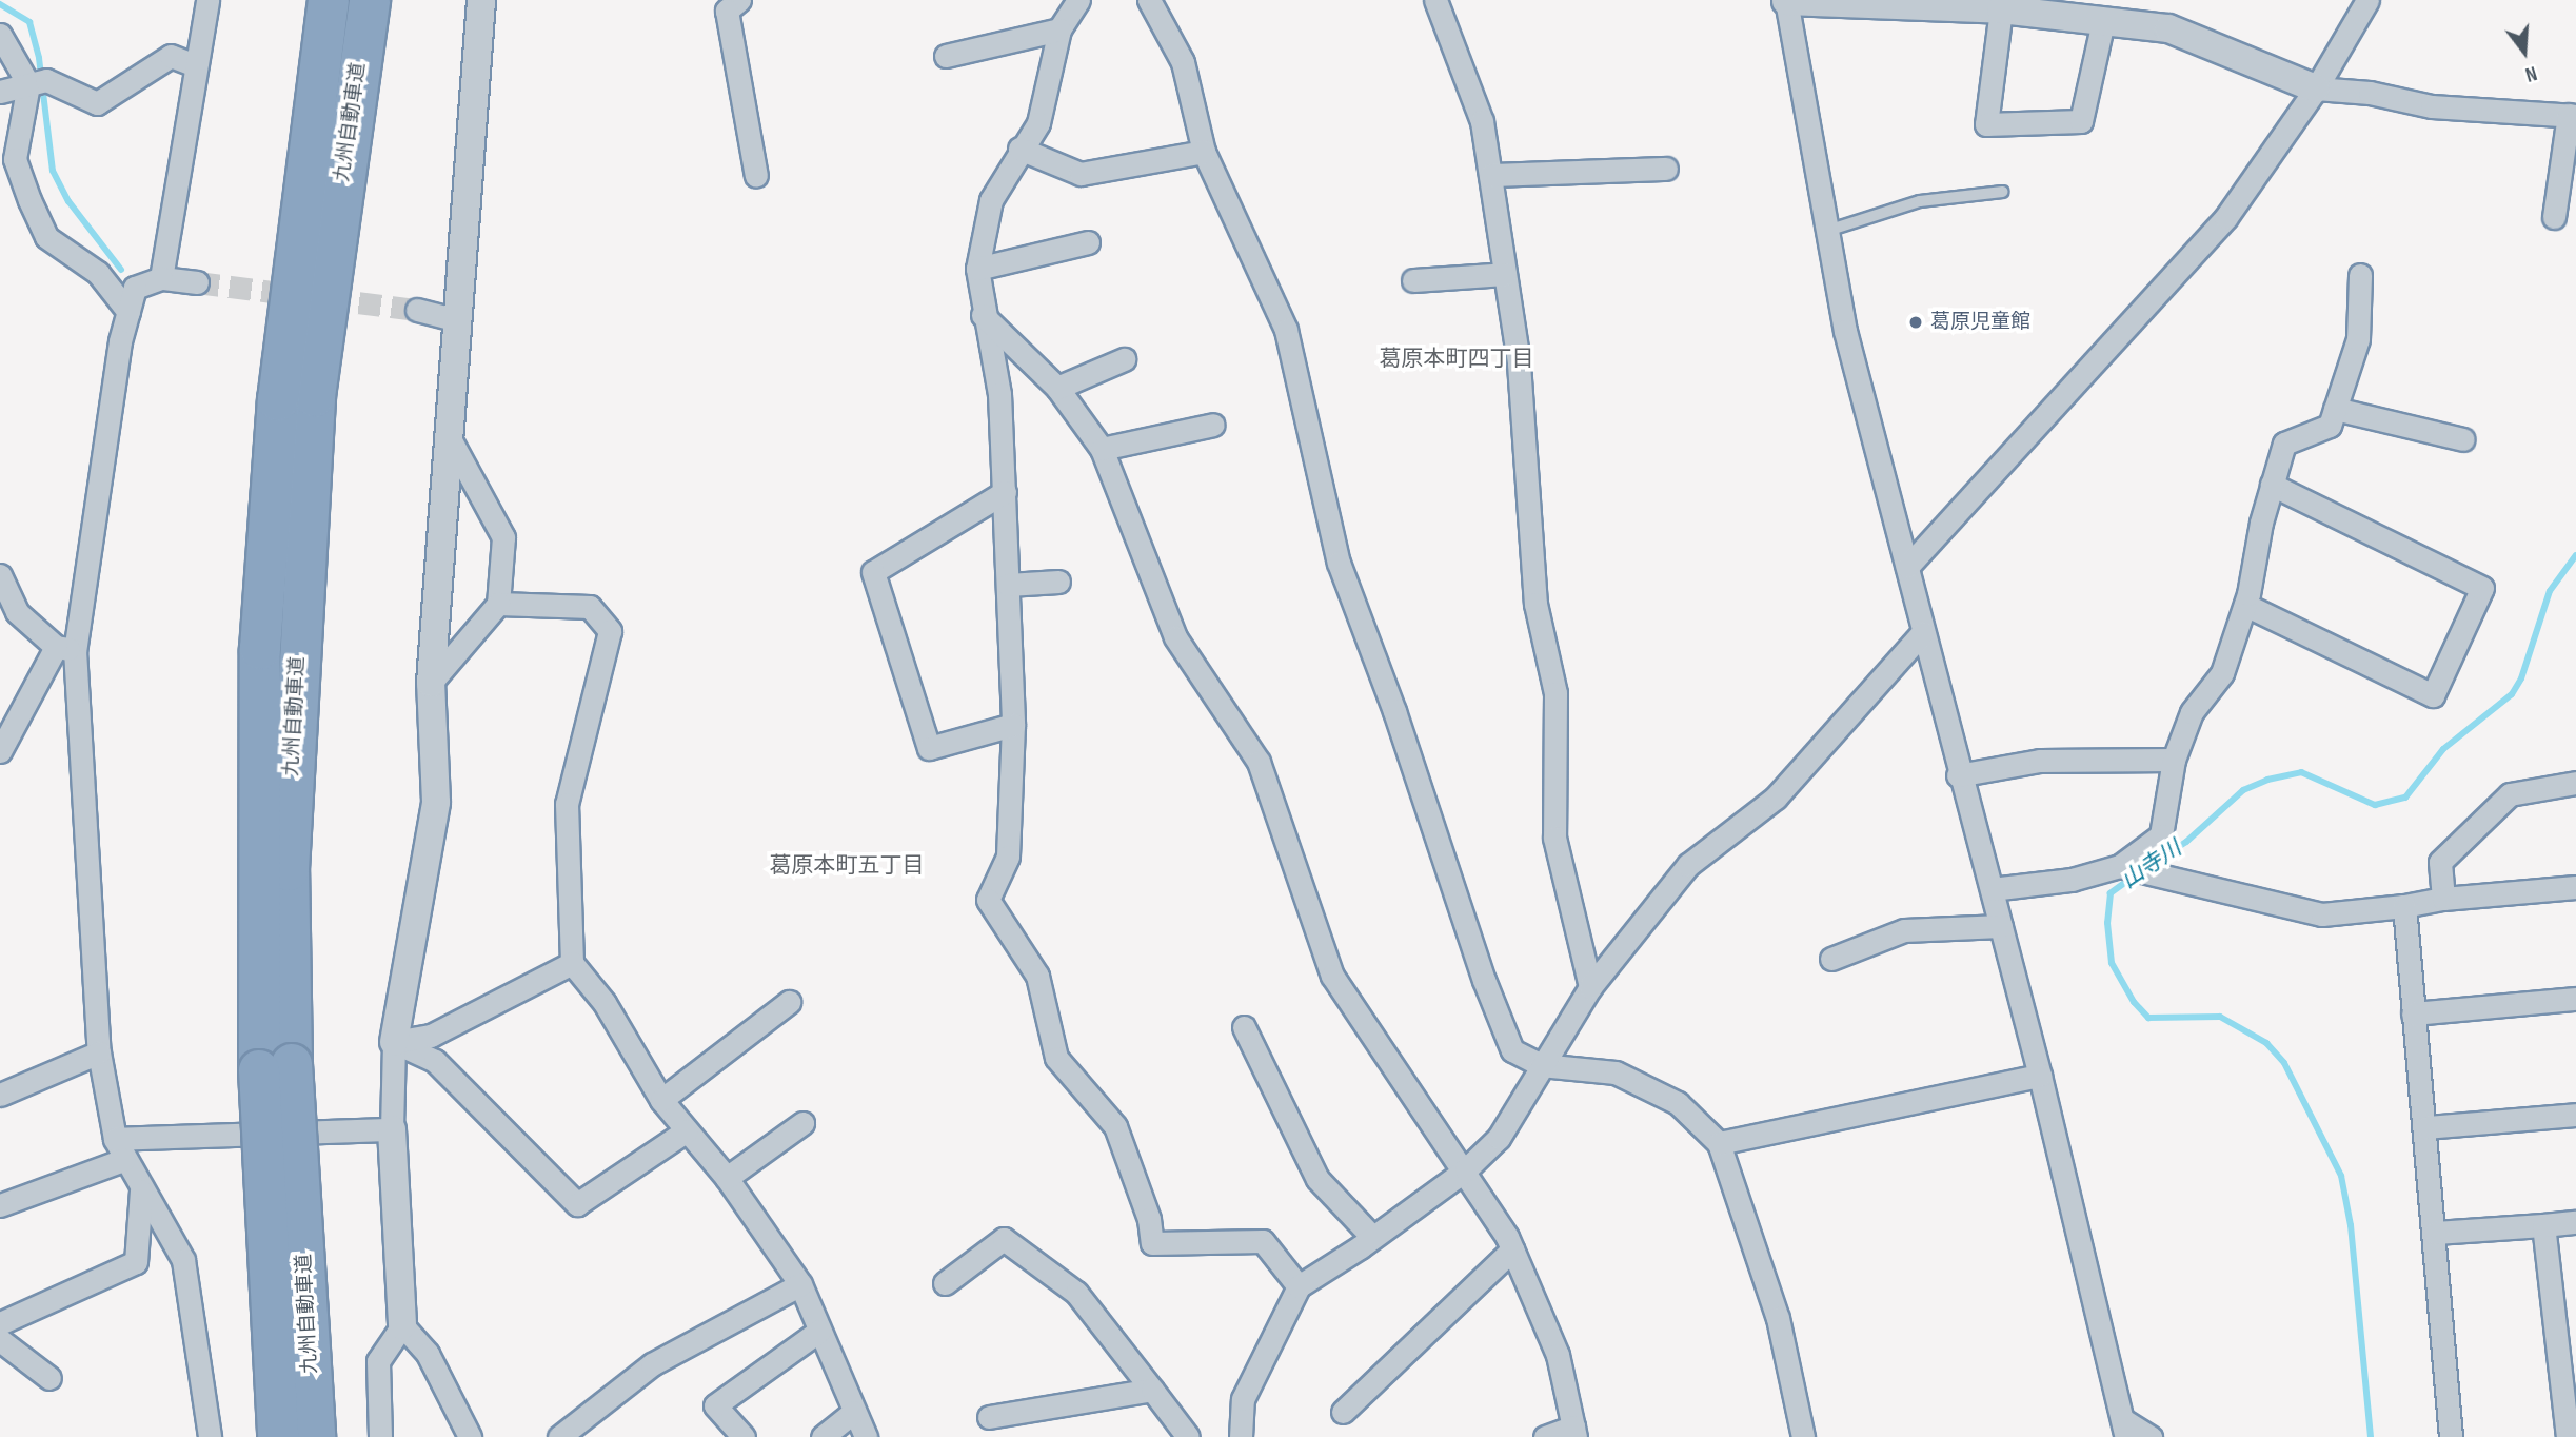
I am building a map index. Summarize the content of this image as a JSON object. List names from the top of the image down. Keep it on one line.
{"streets":{"highway":["九州自動車道"]},"districts":["葛原本町四丁目","葛原本町五丁目"],"water":["山寺川"],"places":["葛原児童館"],"north":"bottom"}
